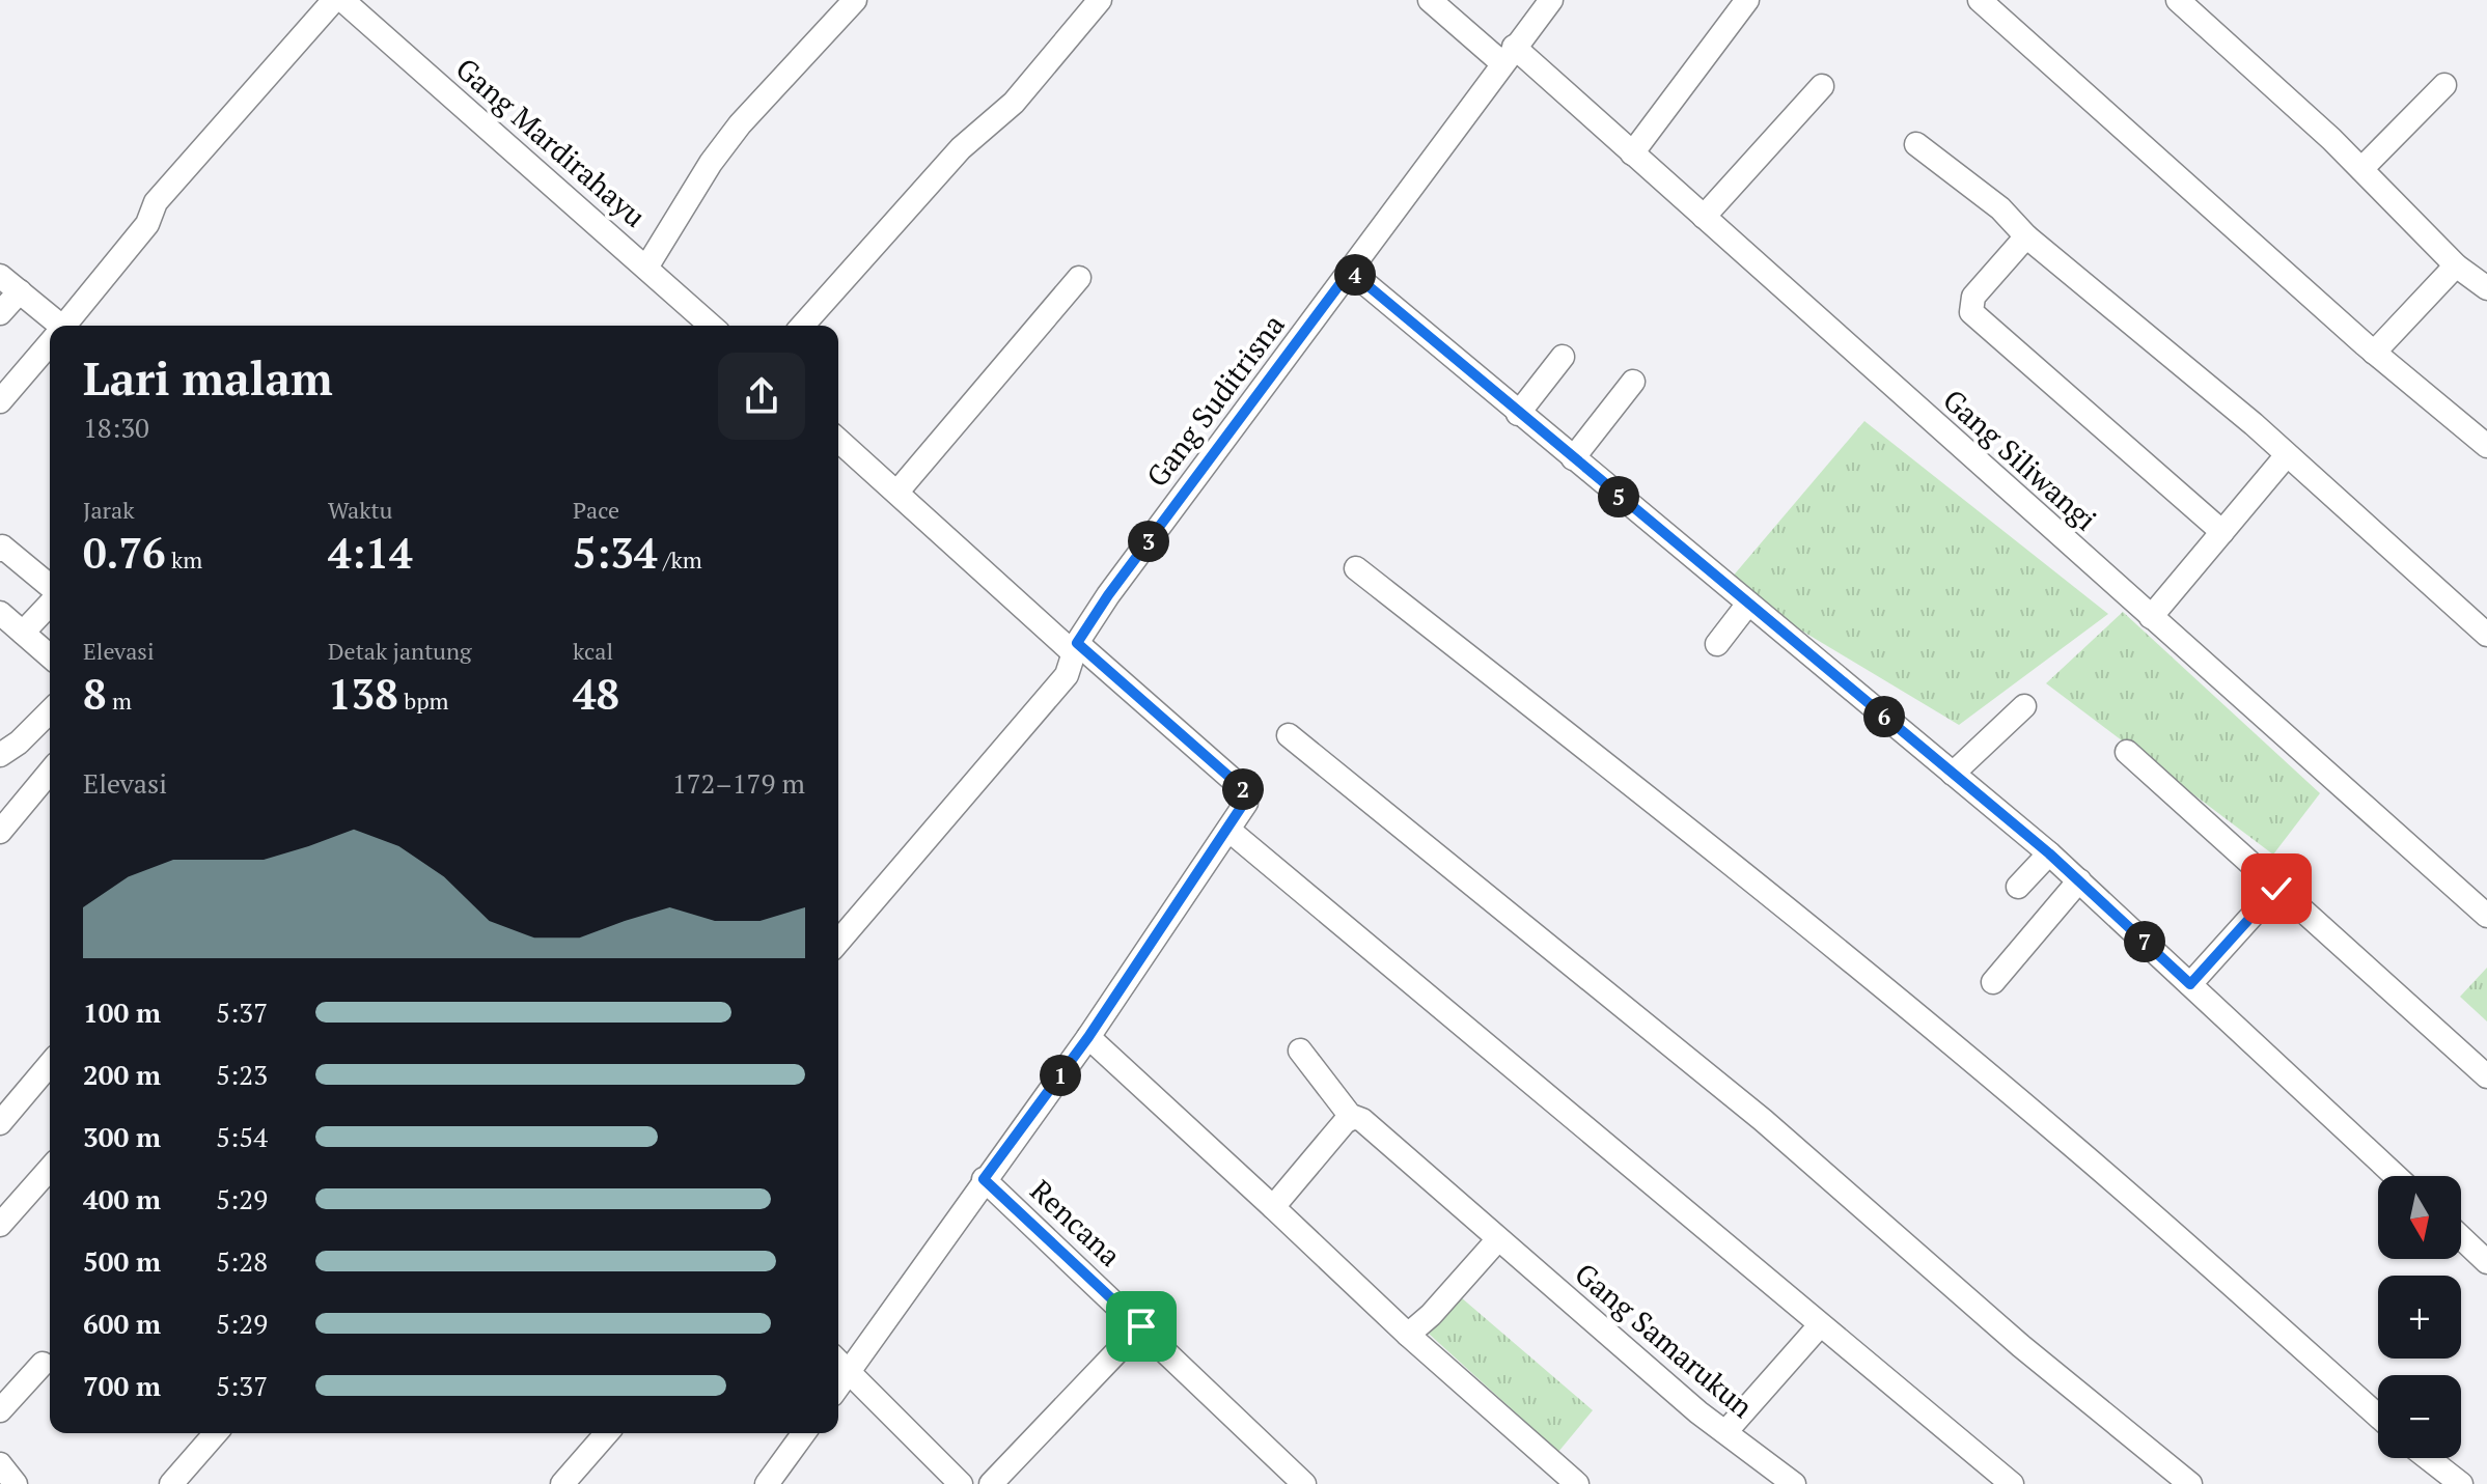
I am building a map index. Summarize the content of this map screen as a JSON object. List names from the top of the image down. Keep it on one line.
{"streets":{"street":["Gang Mardirahayu","Gang Suditrisna","Gang Siliwangi","Rencana","Gang Samarukun"]},"crossings":[["Gang Suditrisna","Gang Siliwangi"]],"north":"bottom","page":{"pins":["4","5","3","6","2","7","1"],"heading":["Lari malam","18:30"],"stats":[["Jarak","0.76 km"],["Waktu","4:14"],["Pace","5:34 /km"],["Elevasi","8 m"],["Detak jantung","138 bpm"],["kcal","48"]],"chart":["Elevasi","172–179 m"],"list":[{"name":"100 m","note":"5:37"},{"name":"200 m","note":"5:23"},{"name":"300 m","note":"5:54"},{"name":"400 m","note":"5:29"},{"name":"500 m","note":"5:28"},{"name":"600 m","note":"5:29"},{"name":"700 m","note":"5:37"}],"map_buttons":["+","−"]}}
